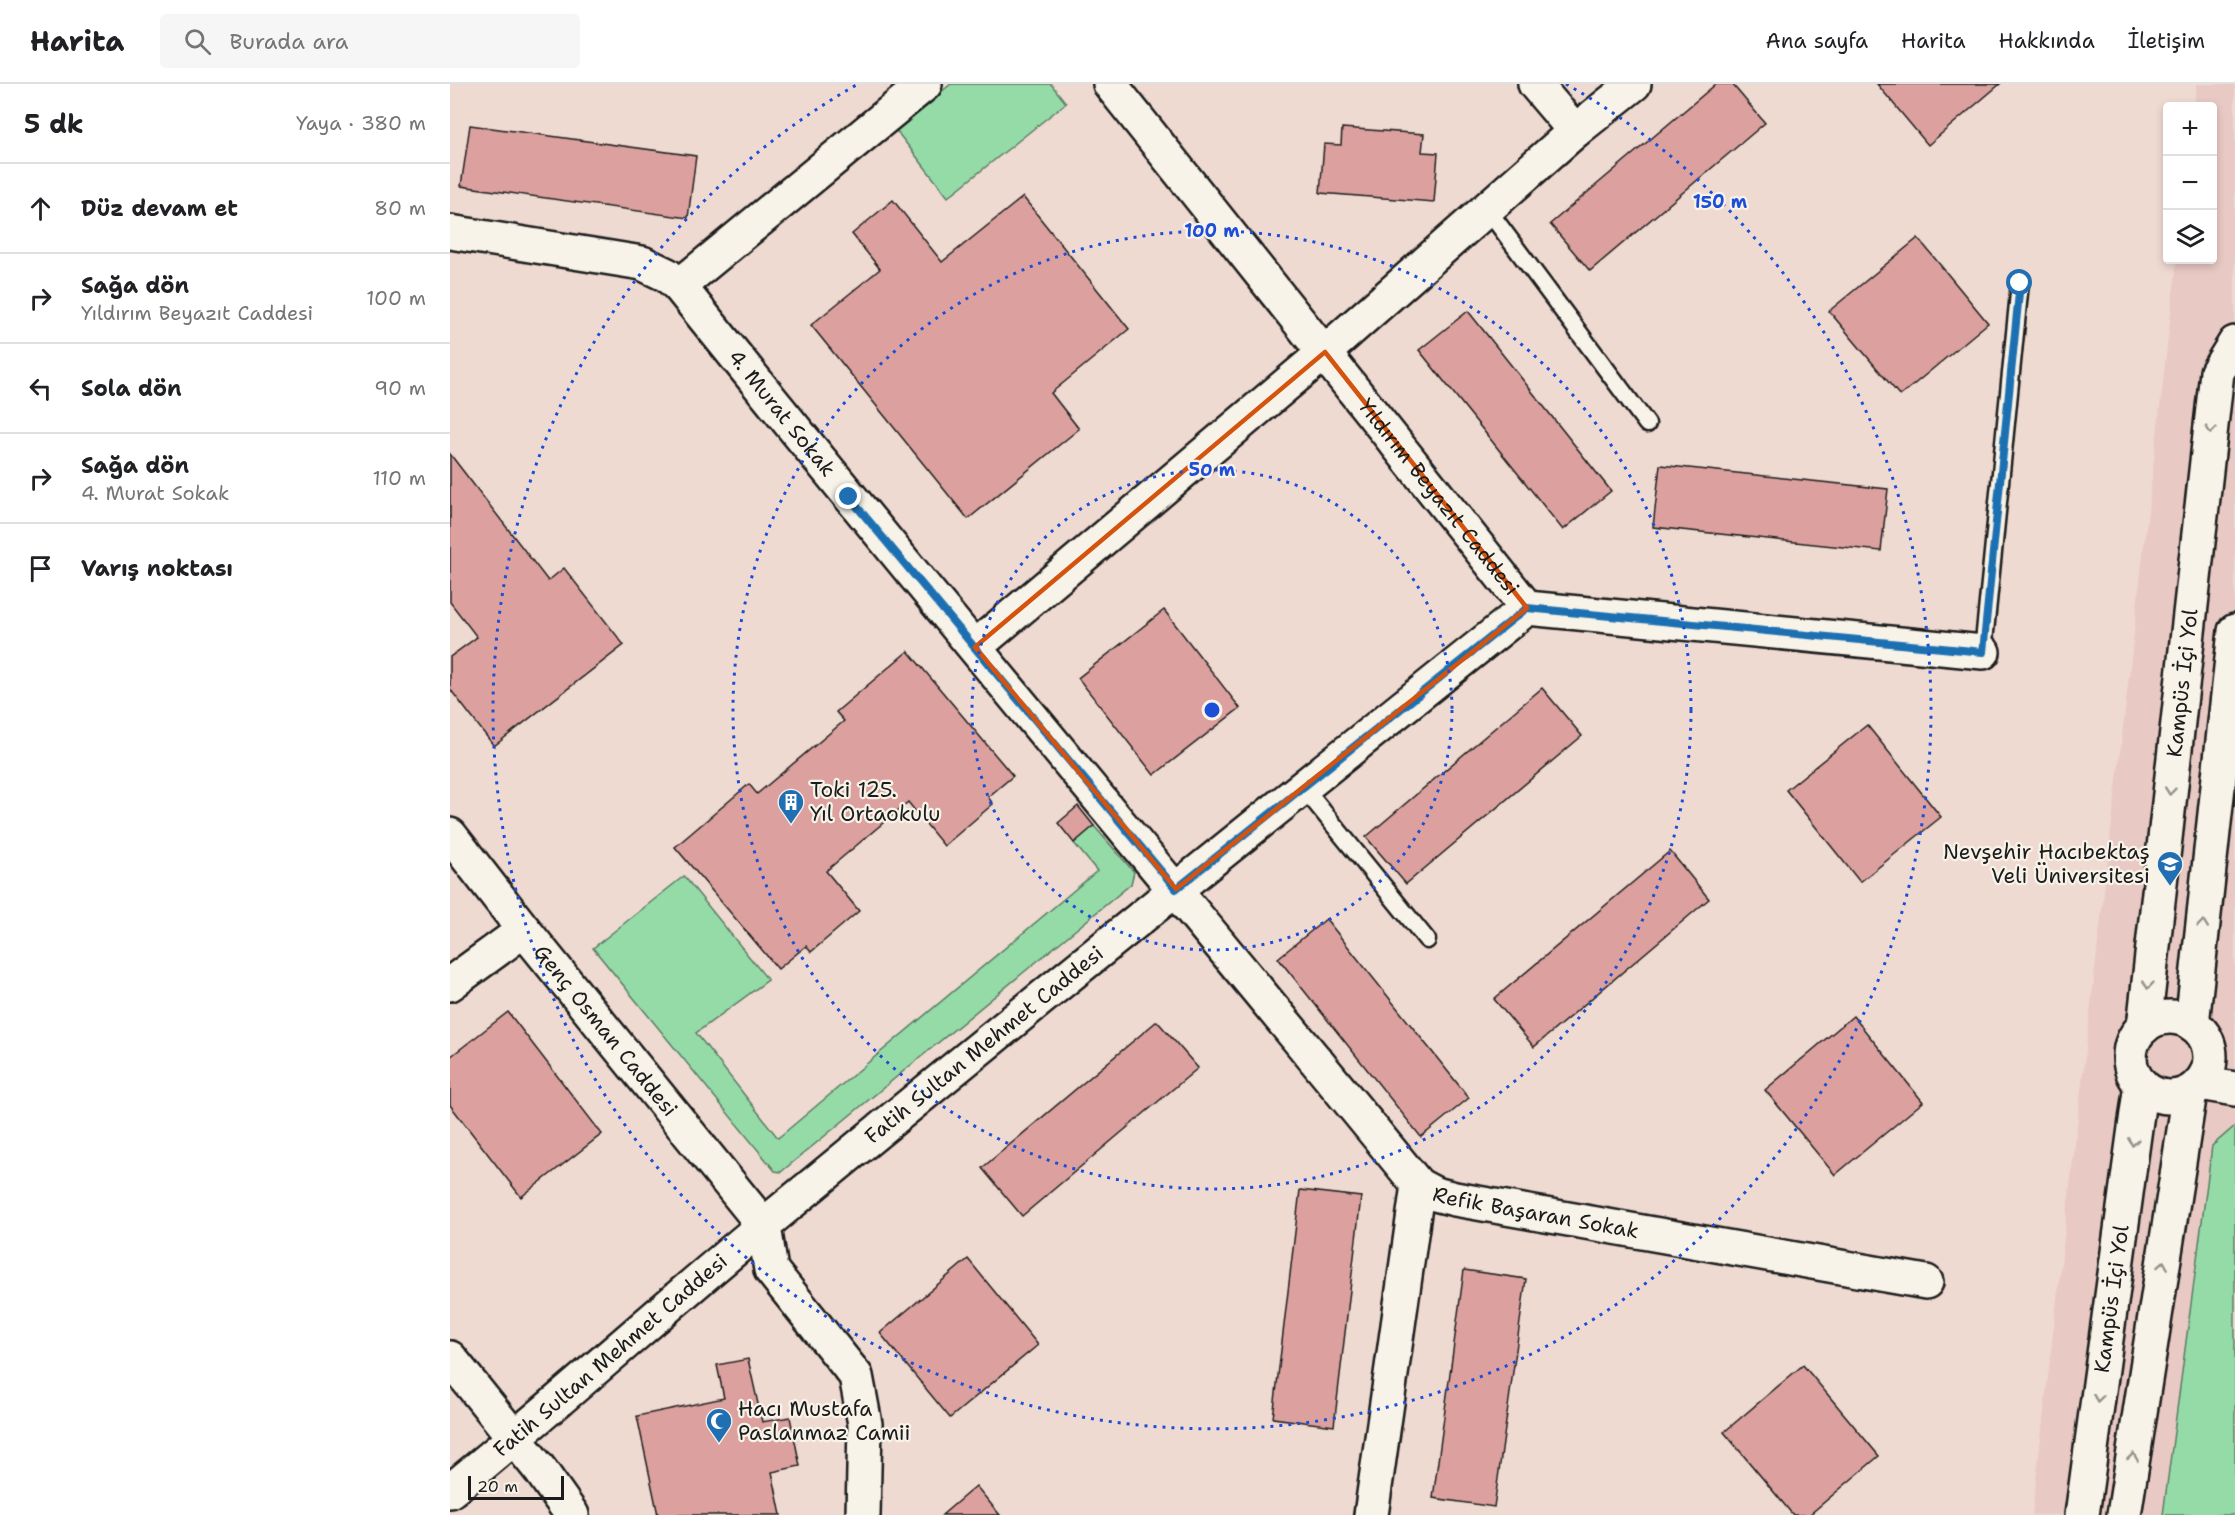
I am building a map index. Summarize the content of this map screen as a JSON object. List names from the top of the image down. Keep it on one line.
{"streets":{"street":["4. Murat Sokak","Yıldırım Beyazıt Caddesi","Kampüs İçi Yol","Genç Osman Caddesi","Fatih Sultan Mehmet Caddesi","Refik Başaran Sokak"]},"crossings":[["4. Murat Sokak","Fatih Sultan Mehmet Caddesi"],["4. Murat Sokak","Refik Başaran Sokak"],["Yıldırım Beyazıt Caddesi","Fatih Sultan Mehmet Caddesi"],["Genç Osman Caddesi","Fatih Sultan Mehmet Caddesi"],["Fatih Sultan Mehmet Caddesi","Refik Başaran Sokak"]],"places":{"building":["Toki 125. Yıl Ortaokulu"],"school or university":["Nevşehir Hacıbektaş Veli Üniversitesi"],"mosque":["Hacı Mustafa Paslanmaz Camii"]},"scale_bar":"20 m","page":{"header":"Harita","search":"Burada ara","nav":["Ana sayfa","Harita","Hakkında","İletişim"],"heading":["5 dk","Yaya · 380 m"],"map_buttons":["+","−"],"list":[["Düz devam et","80 m"],["Sağa dön","Yıldırım Beyazıt Caddesi","100 m"],["Sola dön","90 m"],["Sağa dön","4. Murat Sokak","110 m"],"Varış noktası"],"scale":"20 m"},"rings":["150 m","100 m","50 m"]}
